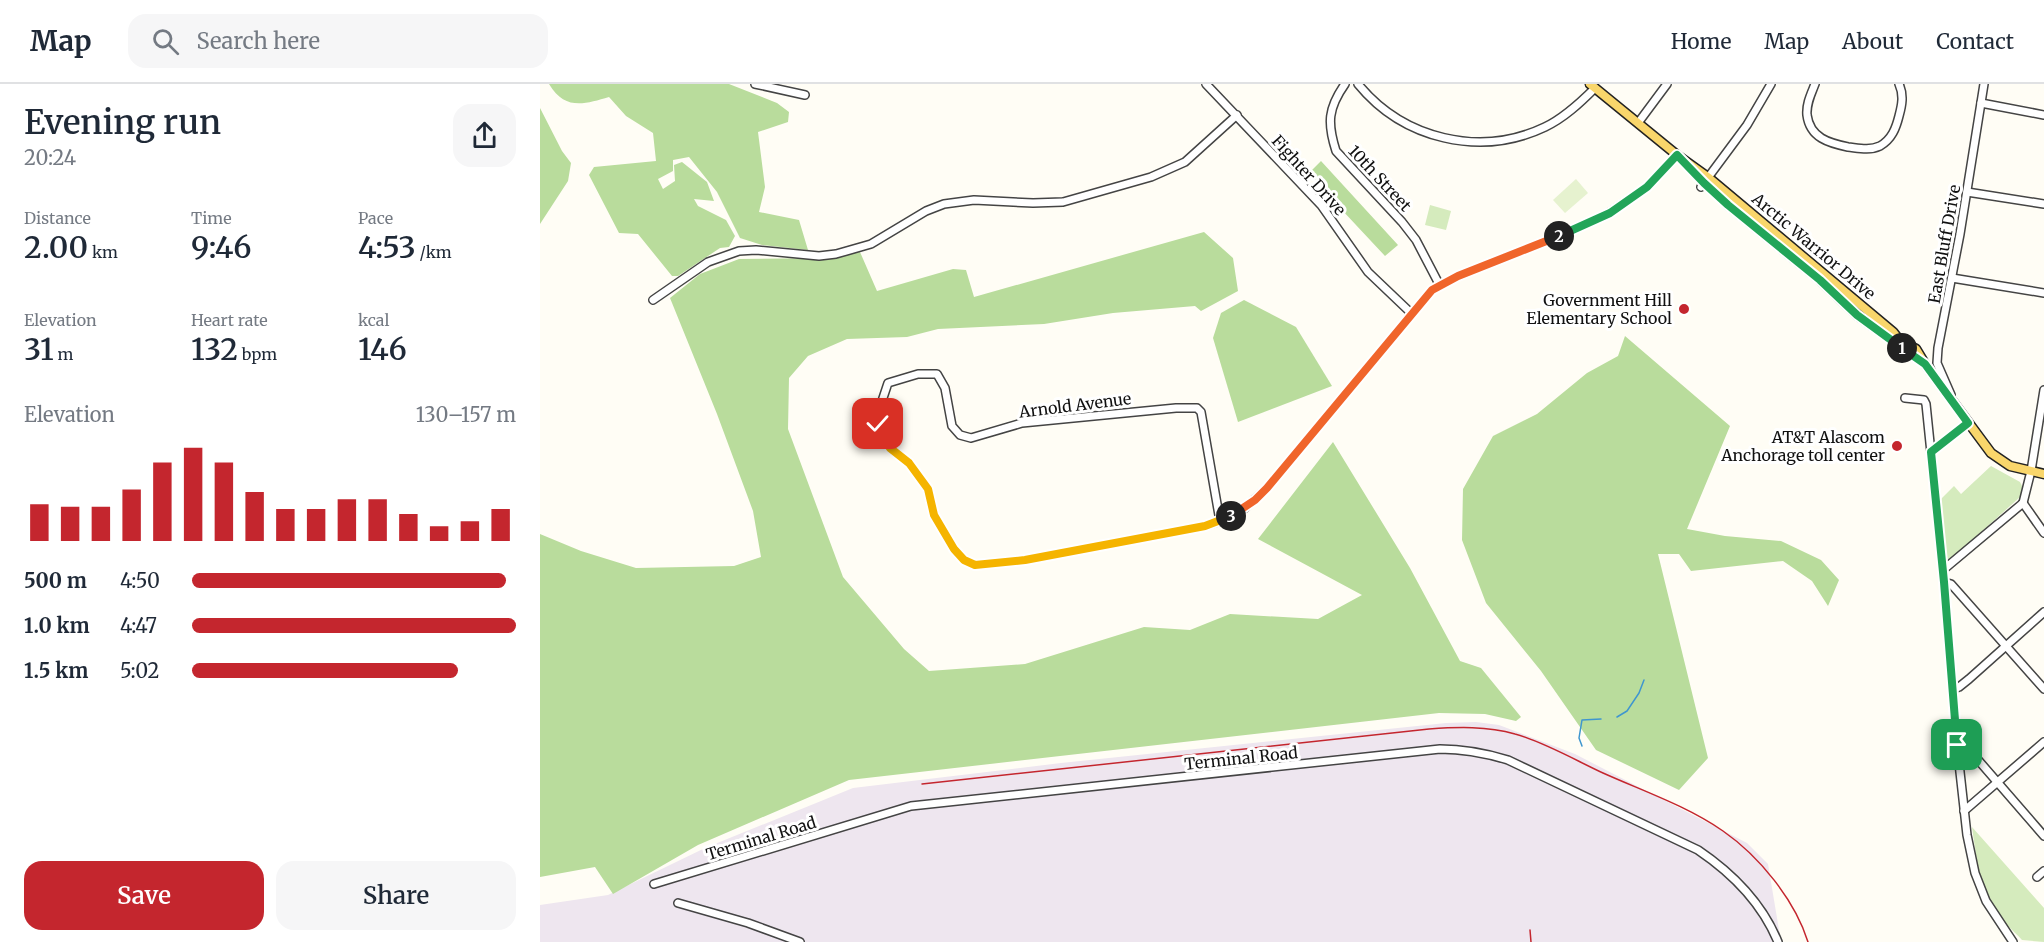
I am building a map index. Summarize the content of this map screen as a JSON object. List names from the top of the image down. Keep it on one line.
{"streets":{"main road":["Arctic Warrior Drive"],"street":["Fighter Drive","10th Street","East Bluff Drive","Arnold Avenue","Terminal Road"]},"crossings":[["Fighter Drive","Arnold Avenue"],["10th Street","Arnold Avenue"],["East Bluff Drive","Arctic Warrior Drive"],["Arctic Warrior Drive","Arnold Avenue"]],"places":["Government Hill Elementary School","AT&T Alascom Anchorage toll center"],"page":{"header":"Map","search":"Search here","nav":["Home","Map","About","Contact"],"heading":["Evening run","20:24"],"stats":[["Distance","2.00 km"],["Time","9:46"],["Pace","4:53 /km"],["Elevation","31 m"],["Heart rate","132 bpm"],["kcal","146"]],"pins":["2","1","3"],"chart":["Elevation","130–157 m"],"list":[{"name":"500 m","note":"4:50"},{"name":"1.0 km","note":"4:47"},{"name":"1.5 km","note":"5:02"}],"buttons":["Save","Share"]}}
